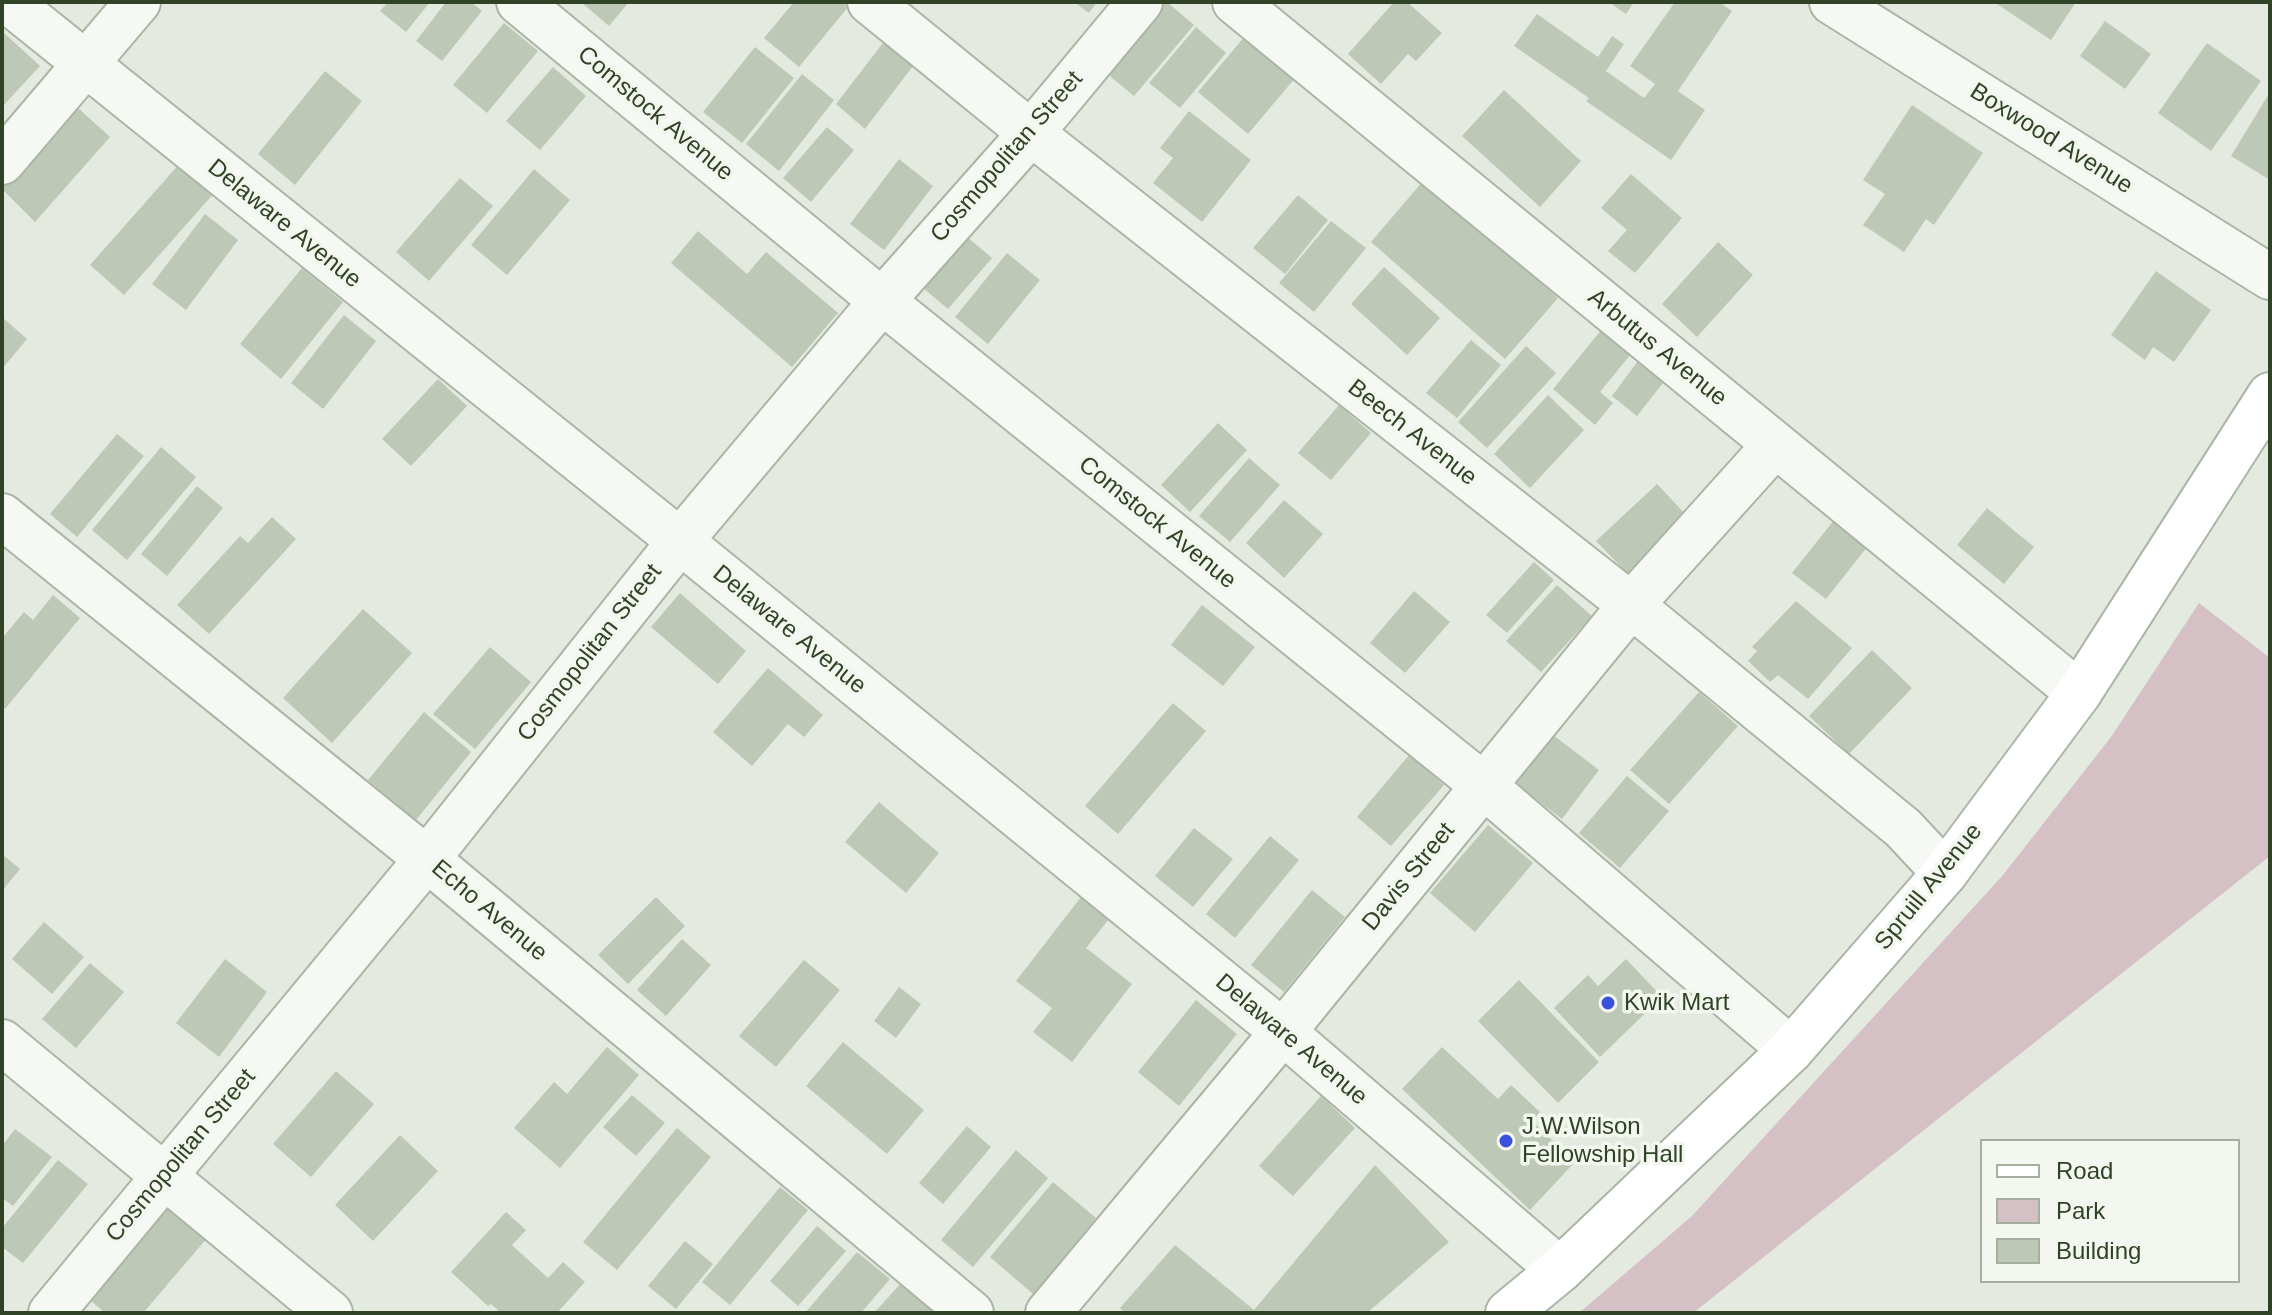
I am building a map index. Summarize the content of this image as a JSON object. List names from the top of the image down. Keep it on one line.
{"streets":{"street":["Comstock Avenue","Boxwood Avenue","Cosmopolitan Street","Delaware Avenue","Arbutus Avenue","Beech Avenue","Davis Street","Spruill Avenue","Echo Avenue"]},"crossings":[["Comstock Avenue","Cosmopolitan Street"],["Comstock Avenue","Davis Street"],["Comstock Avenue","Spruill Avenue"],["Cosmopolitan Street","Delaware Avenue"],["Cosmopolitan Street","Beech Avenue"],["Cosmopolitan Street","Echo Avenue"],["Delaware Avenue","Davis Street"],["Delaware Avenue","Spruill Avenue"],["Arbutus Avenue","Davis Street"],["Arbutus Avenue","Spruill Avenue"],["Beech Avenue","Davis Street"],["Beech Avenue","Spruill Avenue"]],"places":["Kwik Mart","J.W.Wilson Fellowship Hall"],"legend":["Road","Park","Building"]}
